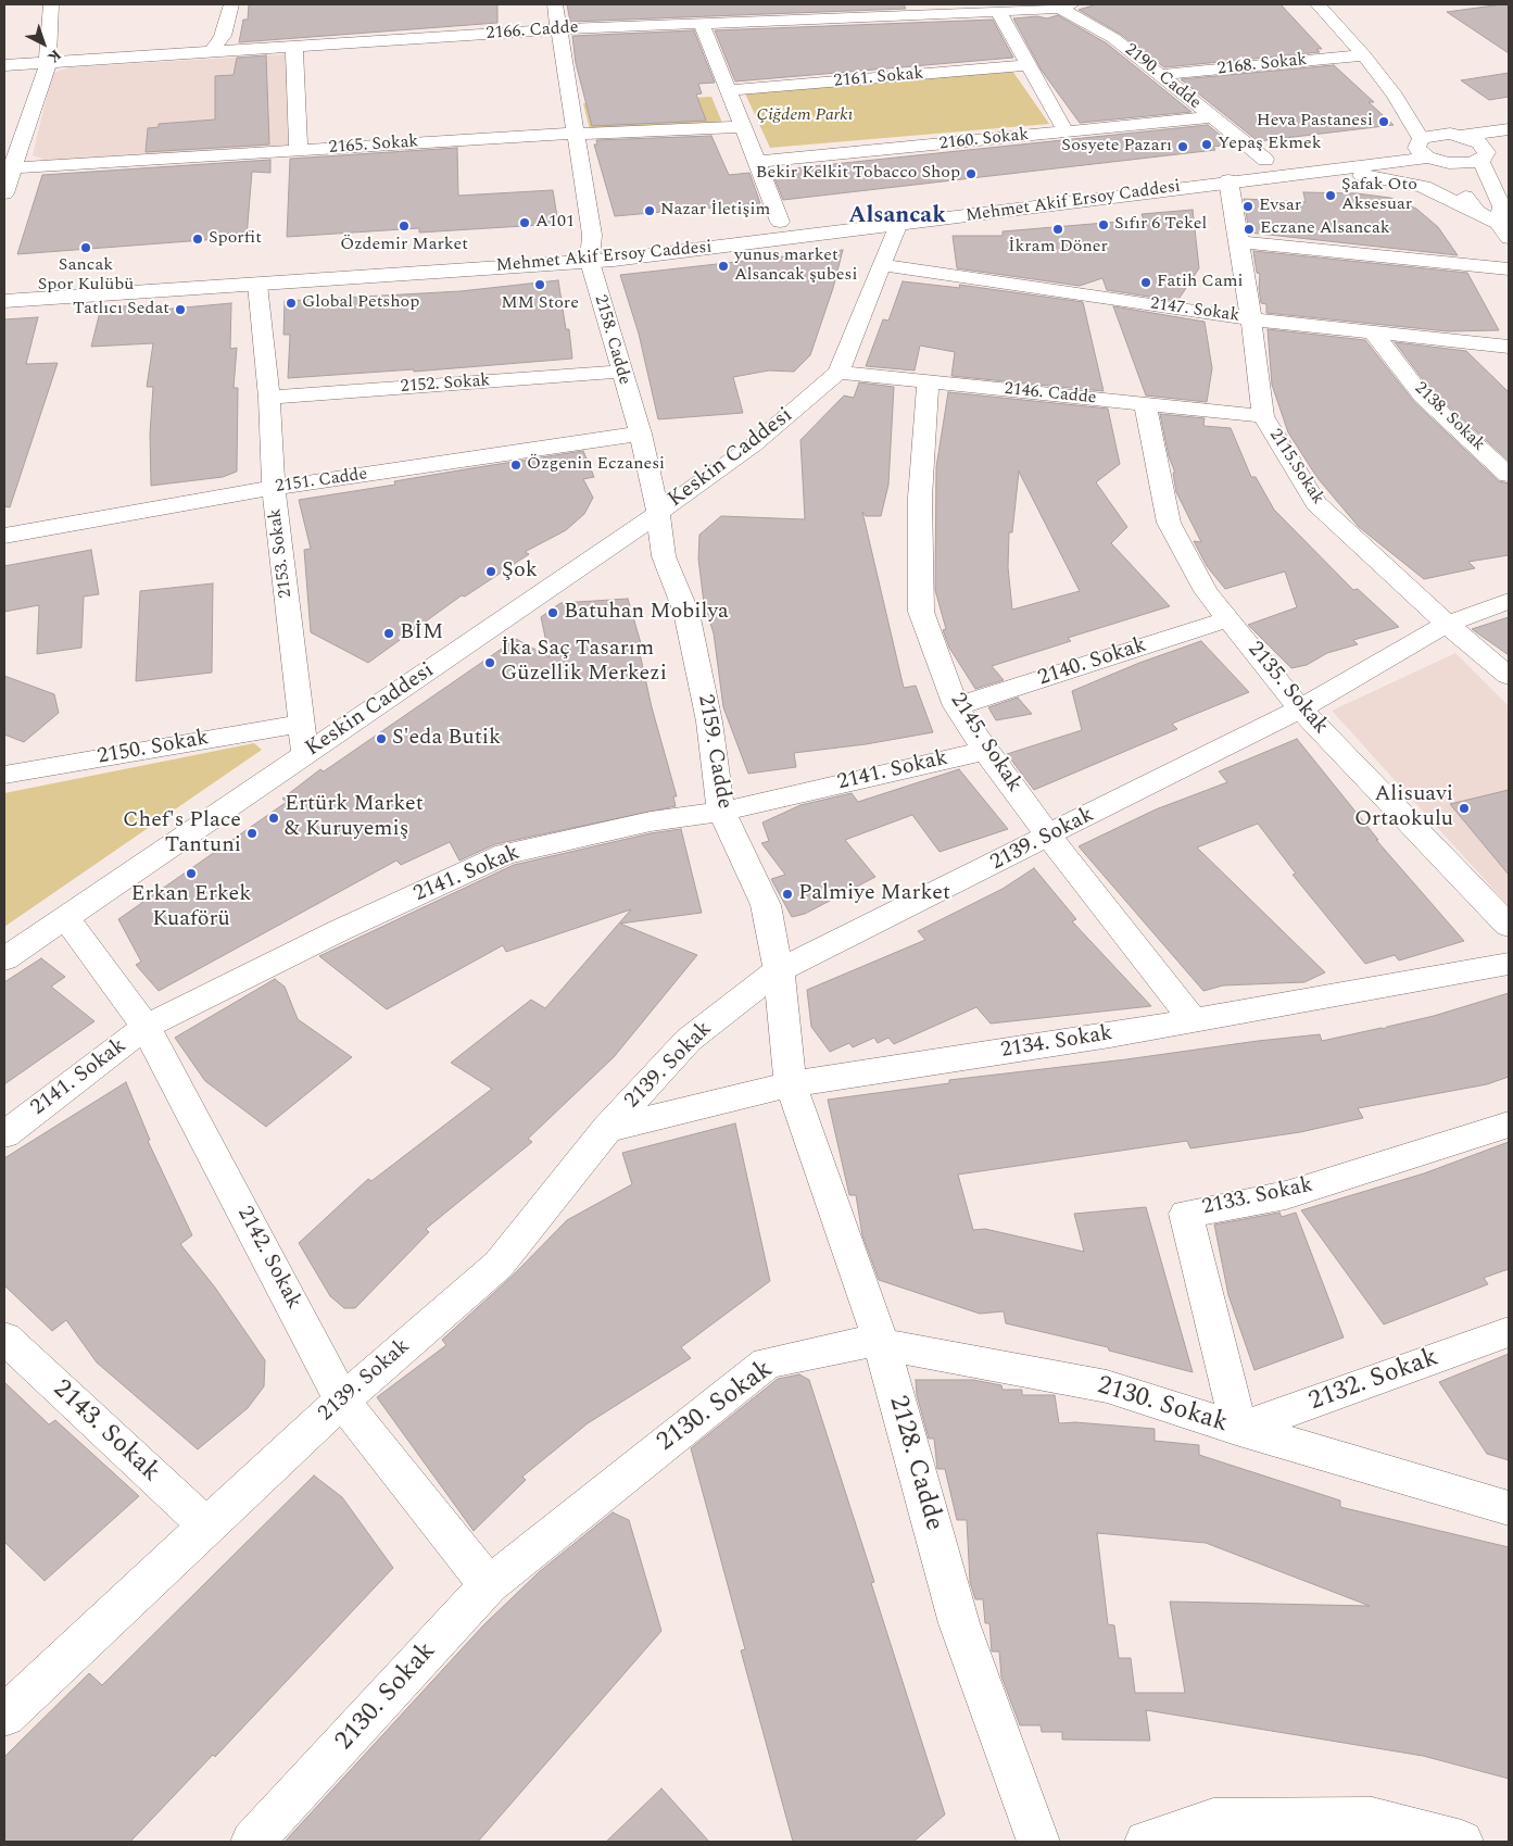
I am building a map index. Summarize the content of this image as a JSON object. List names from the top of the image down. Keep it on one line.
{"streets":{"street":["2166. Cadde","2168. Sokak","2190. Cadde","2161. Sokak","2160. Sokak","2165. Sokak","Mehmet Akif Ersoy Caddesi","2147. Sokak","2158. Cadde","2152. Sokak","2146. Cadde","2138. Sokak","Keskin Caddesi","2115.Sokak","2151. Cadde","2153. Sokak","2140. Sokak","2135. Sokak","2145. Sokak","2150. Sokak","2159. Cadde","2141. Sokak","2139. Sokak","2134. Sokak","2133. Sokak","2142. Sokak","2132. Sokak","2130. Sokak","2143. Sokak","2128. Cadde"]},"crossings":[["2166. Cadde","2190. Cadde"],["2166. Cadde","2158. Cadde"],["2168. Sokak","2190. Cadde"],["2190. Cadde","2160. Sokak"],["2190. Cadde","Mehmet Akif Ersoy Caddesi"],["2165. Sokak","2158. Cadde"],["Mehmet Akif Ersoy Caddesi","2158. Cadde"],["Mehmet Akif Ersoy Caddesi","Keskin Caddesi"],["Mehmet Akif Ersoy Caddesi","2115.Sokak"],["Mehmet Akif Ersoy Caddesi","2153. Sokak"],["2147. Sokak","2138. Sokak"],["2147. Sokak","Keskin Caddesi"],["2147. Sokak","2115.Sokak"],["2158. Cadde","2152. Sokak"],["2158. Cadde","Keskin Caddesi"],["2158. Cadde","2151. Cadde"],["2158. Cadde","2159. Cadde"],["2152. Sokak","2153. Sokak"],["2146. Cadde","Keskin Caddesi"],["2146. Cadde","2115.Sokak"],["2146. Cadde","2135. Sokak"],["2146. Cadde","2145. Sokak"],["Keskin Caddesi","2153. Sokak"],["Keskin Caddesi","2159. Cadde"],["Keskin Caddesi","2142. Sokak"],["2115.Sokak","2139. Sokak"],["2151. Cadde","2153. Sokak"],["2153. Sokak","2150. Sokak"],["2140. Sokak","2135. Sokak"],["2140. Sokak","2145. Sokak"],["2135. Sokak","2139. Sokak"],["2145. Sokak","2141. Sokak"],["2145. Sokak","2139. Sokak"],["2145. Sokak","2134. Sokak"],["2159. Cadde","2141. Sokak"],["2159. Cadde","2139. Sokak"],["2159. Cadde","2134. Sokak"],["2159. Cadde","2128. Cadde"],["2141. Sokak","2142. Sokak"],["2139. Sokak","2134. Sokak"],["2139. Sokak","2142. Sokak"],["2139. Sokak","2143. Sokak"],["2134. Sokak","2128. Cadde"],["2133. Sokak","2132. Sokak"],["2133. Sokak","2130. Sokak"],["2142. Sokak","2130. Sokak"],["2132. Sokak","2130. Sokak"],["2130. Sokak","2128. Cadde"]],"districts":["Alsancak"],"parks":["Çiğdem Parkı"],"places":["Heva Pastanesi","Yepaş Ekmek","Sosyete Pazarı","Bekir Kelkit Tobacco Shop","Şafak Oto Aksesuar","Evsar","Nazar İletişim","A101","Sıfır 6 Tekel","Özdemir Market","İkram Döner","Eczane Alsancak","Sporfit","Sancak Spor Kulübü","yunus market Alsancak şubesi","Fatih Cami","MM Store","Global Petshop","Tatlıcı Sedat","Özgenin Eczanesi","Şok","Batuhan Mobilya","BİM","İka Saç Tasarım Güzellik Merkezi","S'eda Butik","Alisuavi Ortaokulu","Ertürk Market & Kuruyemiş","Chef's Place Tantuni","Erkan Erkek Kuaförü","Palmiye Market"],"north":"bottom right"}
